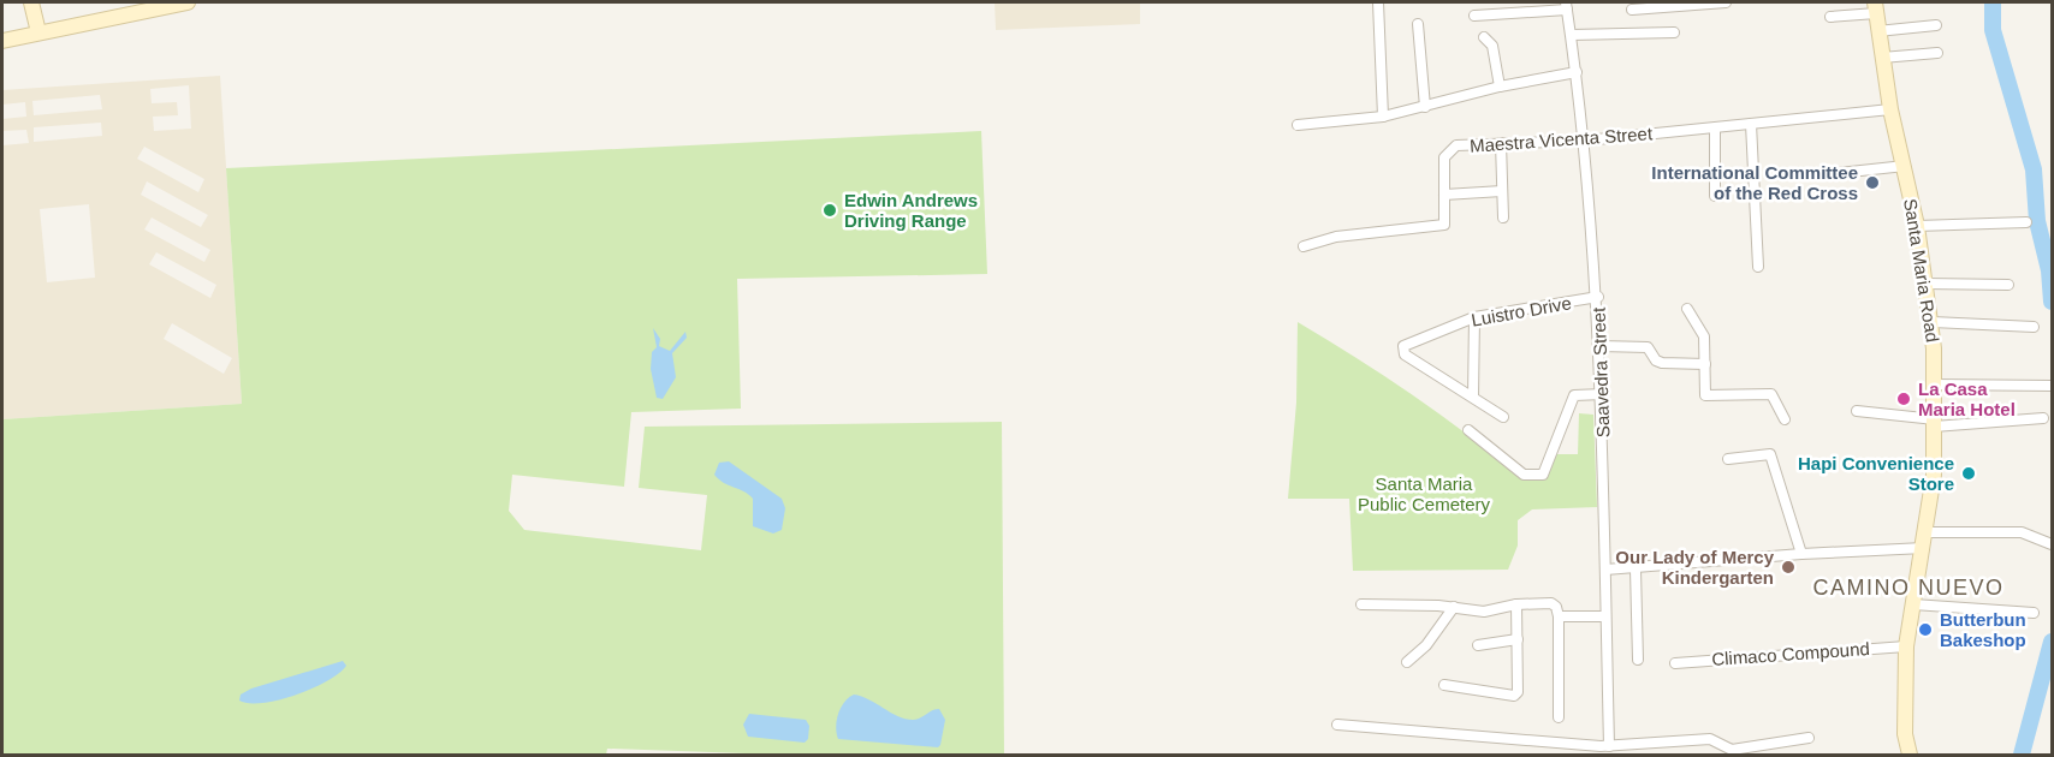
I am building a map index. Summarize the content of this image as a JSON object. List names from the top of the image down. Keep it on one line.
{"streets":{"main road":["Santa Maria Road"],"street":["Maestra Vicenta Street","Luistro Drive","Saavedra Street","Climaco Compound"]},"crossings":[["Maestra Vicenta Street","Santa Maria Road"],["Maestra Vicenta Street","Saavedra Street"],["Santa Maria Road","Climaco Compound"],["Luistro Drive","Saavedra Street"]],"districts":["CAMINO NUEVO"],"parks":["Santa Maria Public Cemetery"],"places":["International Committee of the Red Cross","Edwin Andrews Driving Range","La Casa Maria Hotel","Hapi Convenience Store","Our Lady of Mercy Kindergarten","Butterbun Bakeshop"]}
